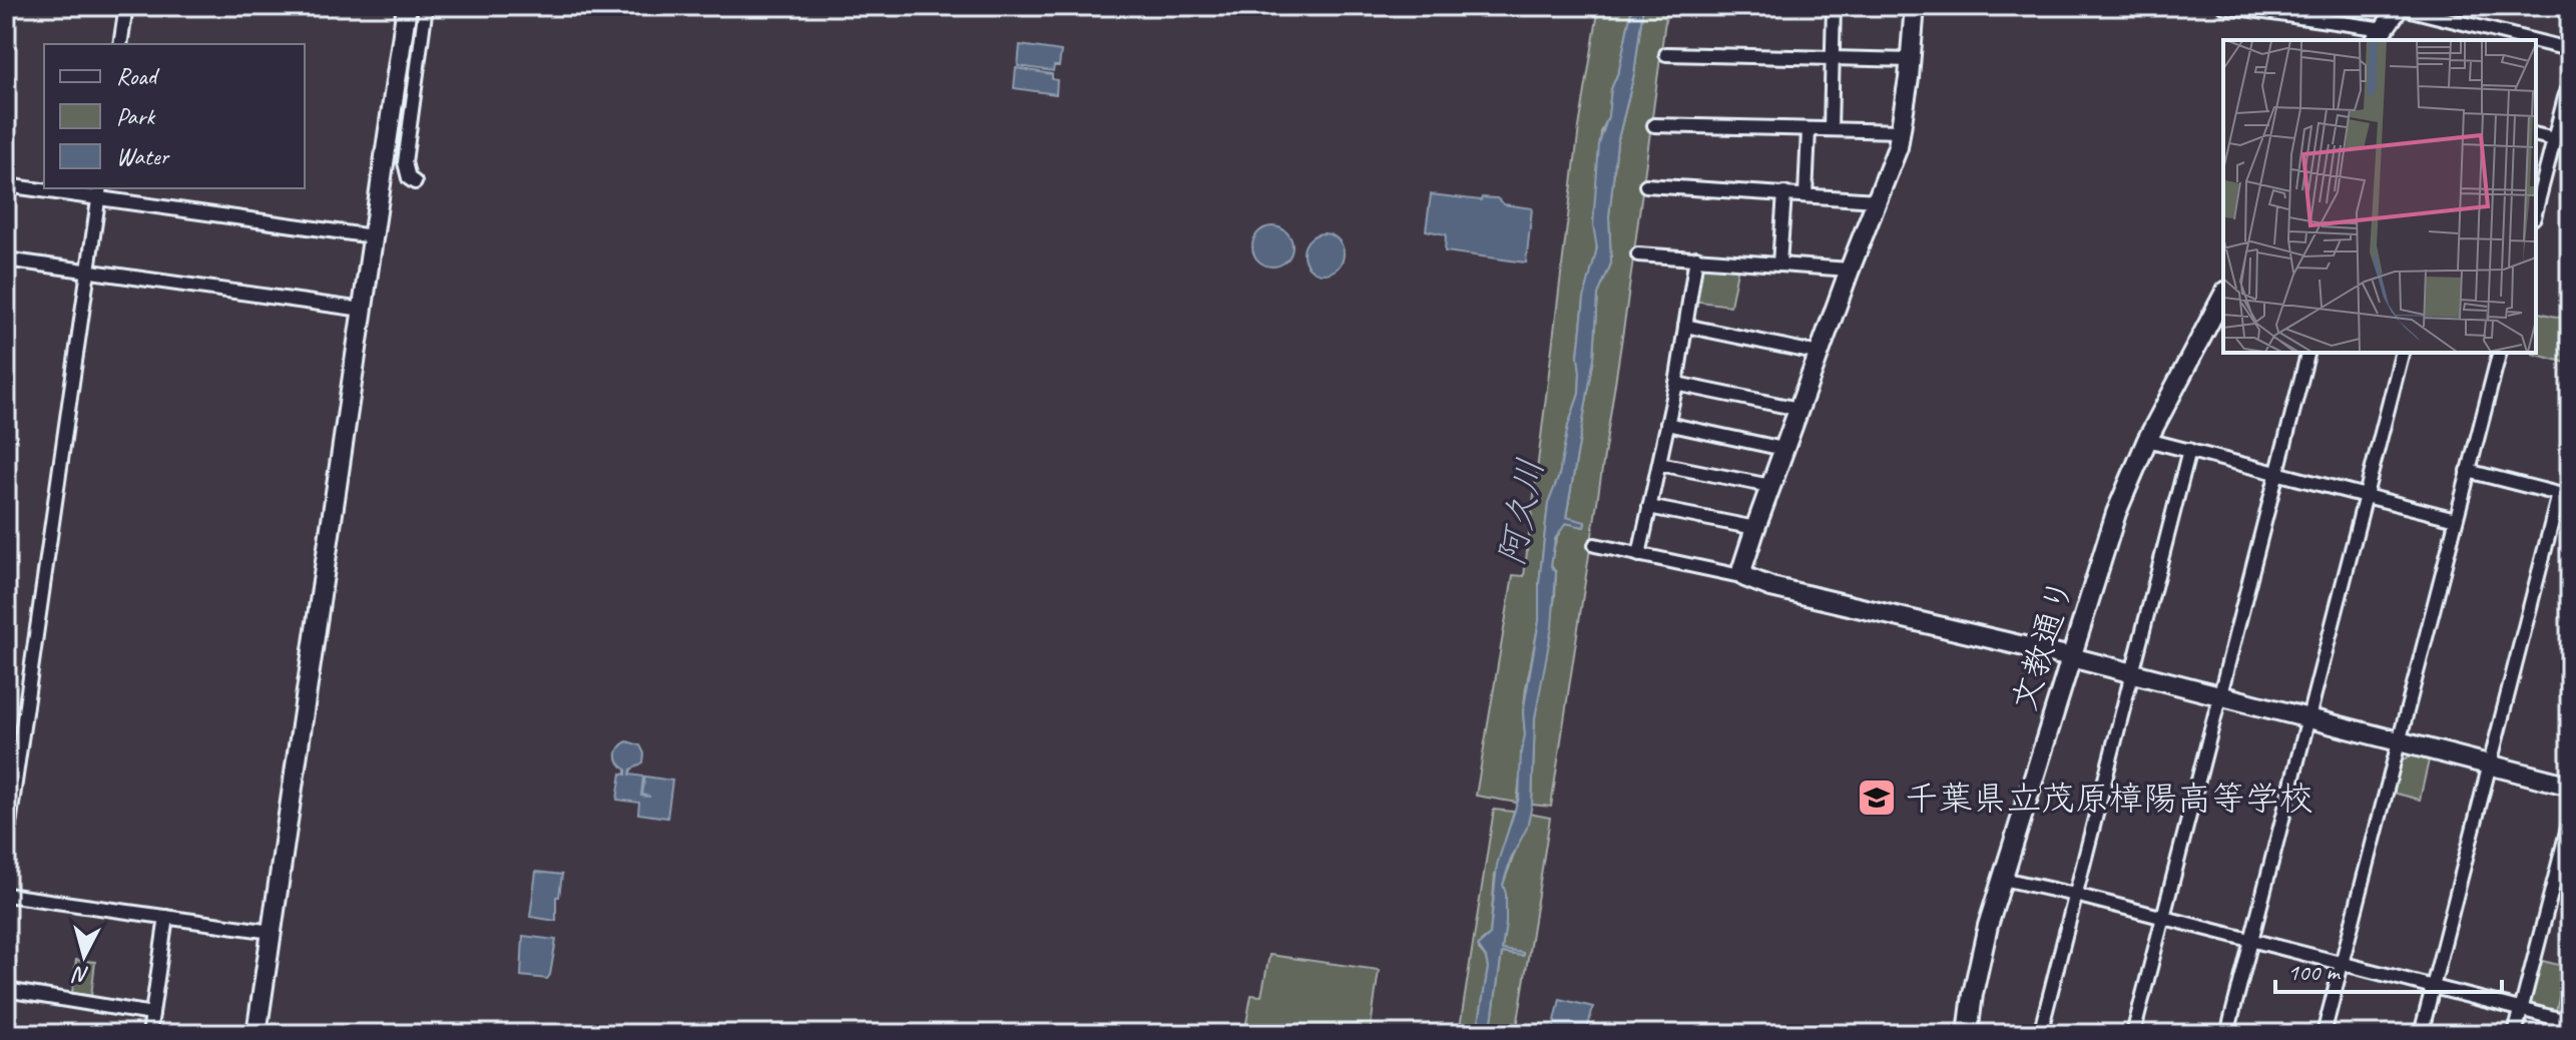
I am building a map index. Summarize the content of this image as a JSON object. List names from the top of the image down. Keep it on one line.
{"streets":{"street":["文教通り"]},"water":["阿久川"],"places":{"school or university":["千葉県立茂原樟陽高等学校"]},"legend":["Road","Park","Water"],"scale_bar":"100 m","north":"bottom"}
